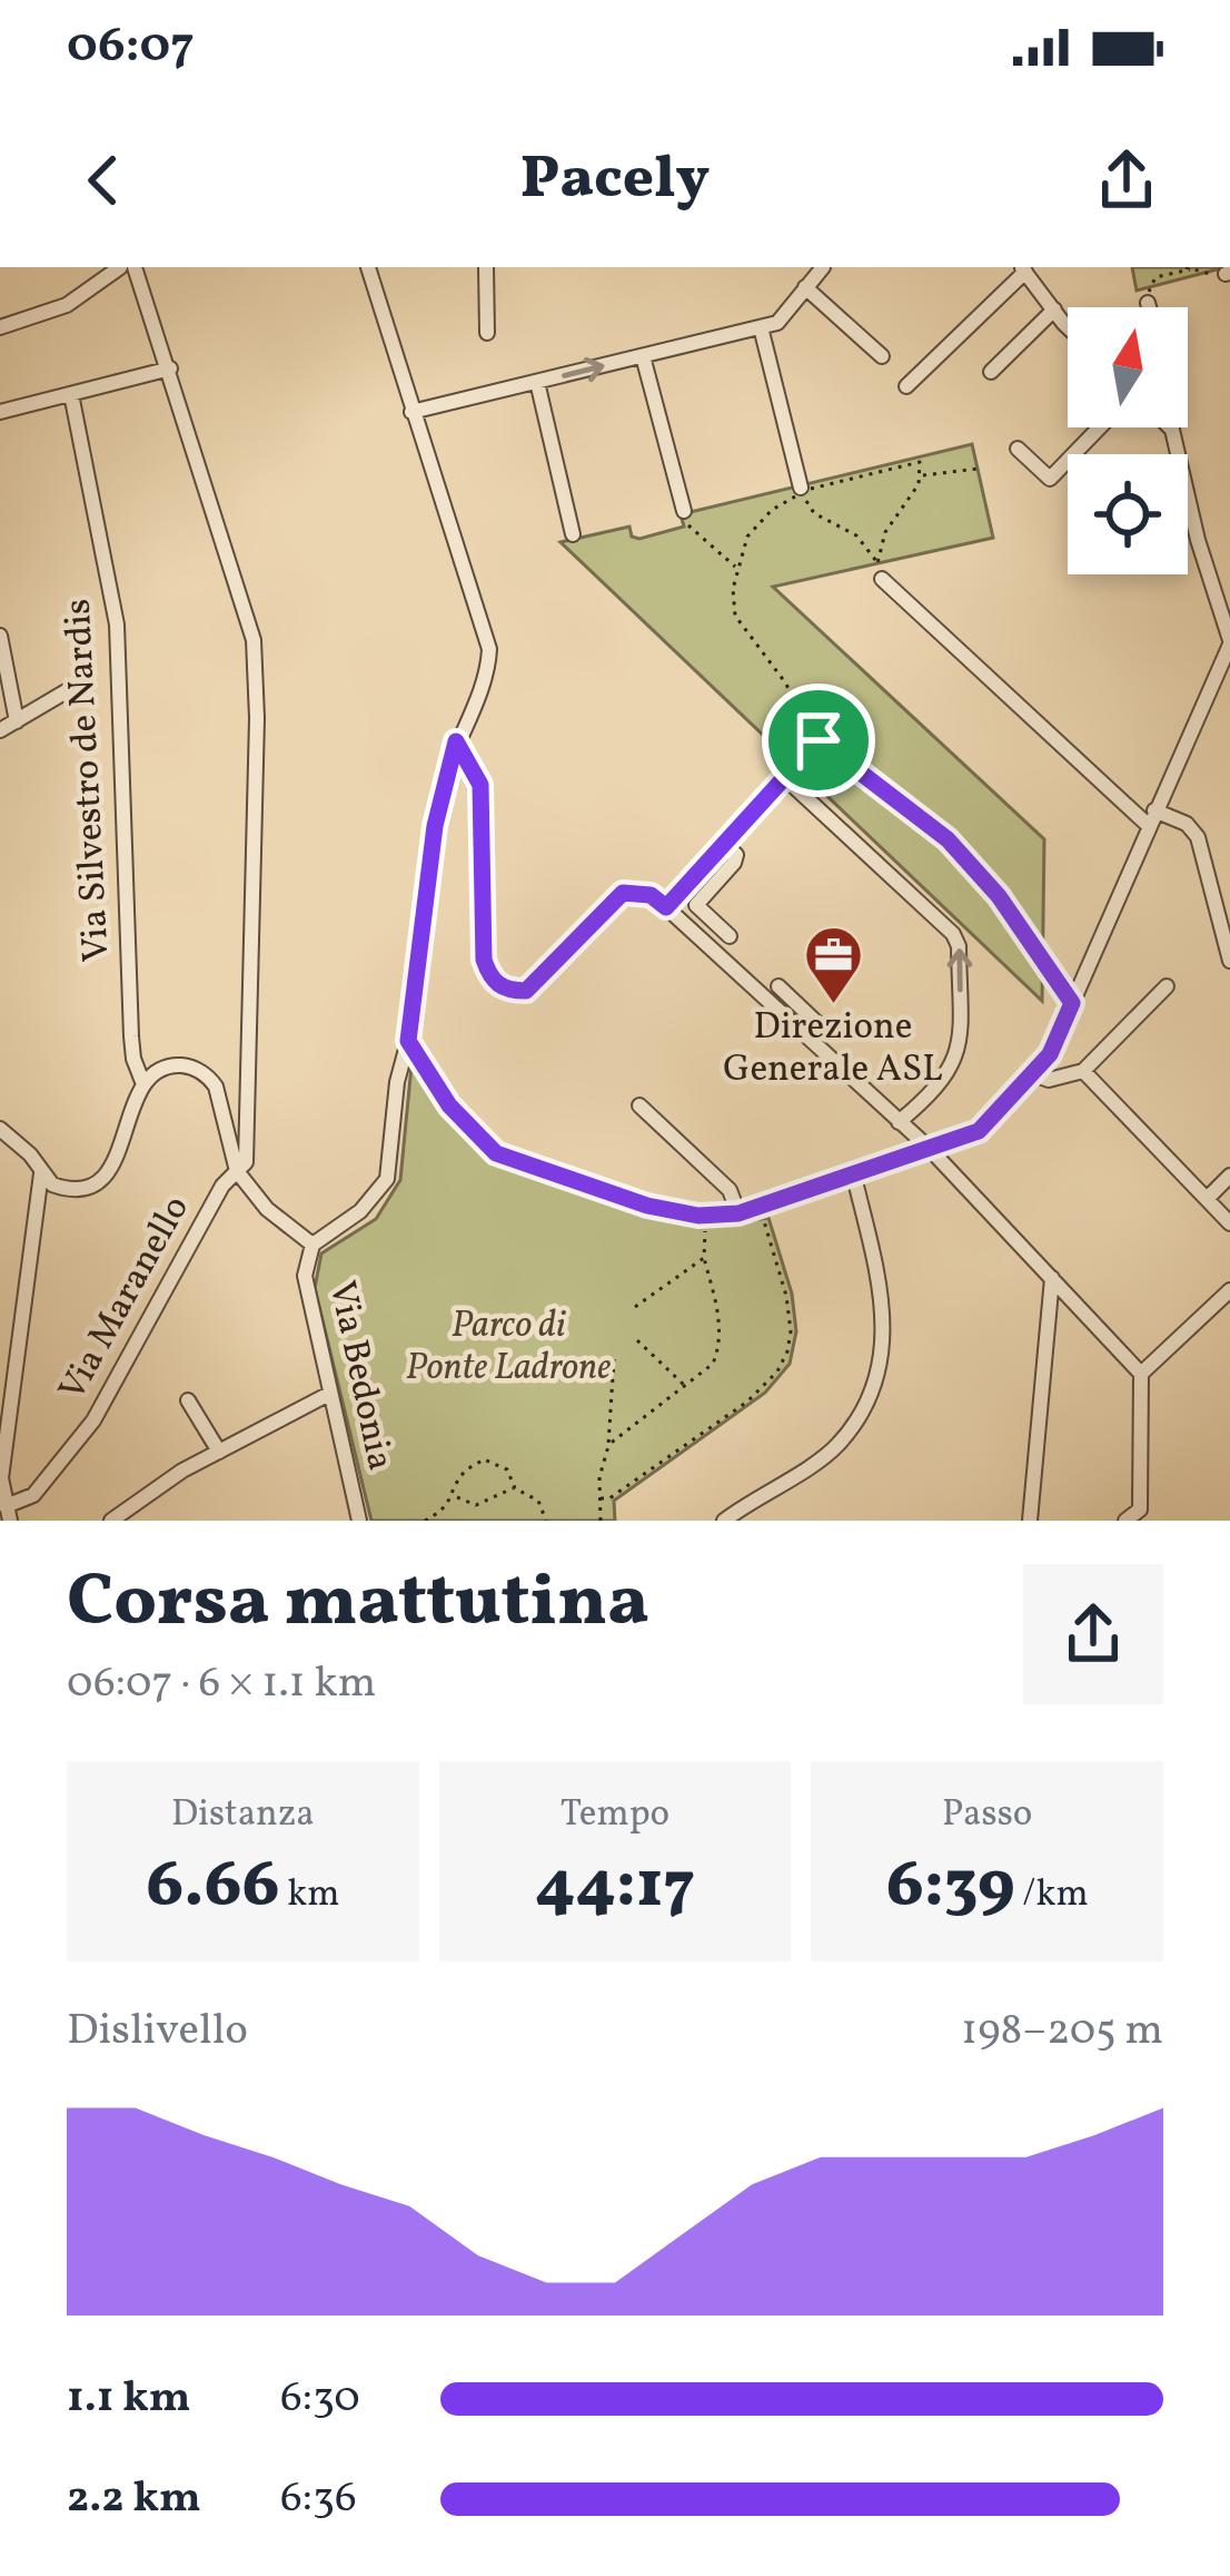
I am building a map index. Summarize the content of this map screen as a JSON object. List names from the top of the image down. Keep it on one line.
{"streets":{"street":["Via Silvestro de Nardis","Via Maranello","Via Bedonia"]},"parks":["Parco di Ponte Ladrone"],"places":{"office":["Direzione Generale ASL"]},"north":"top","page":{"status":"06:07","header":"Pacely","heading":["Corsa mattutina","06:07 · 6 × 1.1 km"],"stats":[["Distanza","6.66 km"],["Tempo","44:17"],["Passo","6:39 /km"]],"chart":["Dislivello","198–205 m"],"list":[{"name":"1.1 km","note":"6:30"},{"name":"2.2 km","note":"6:36"}]}}
